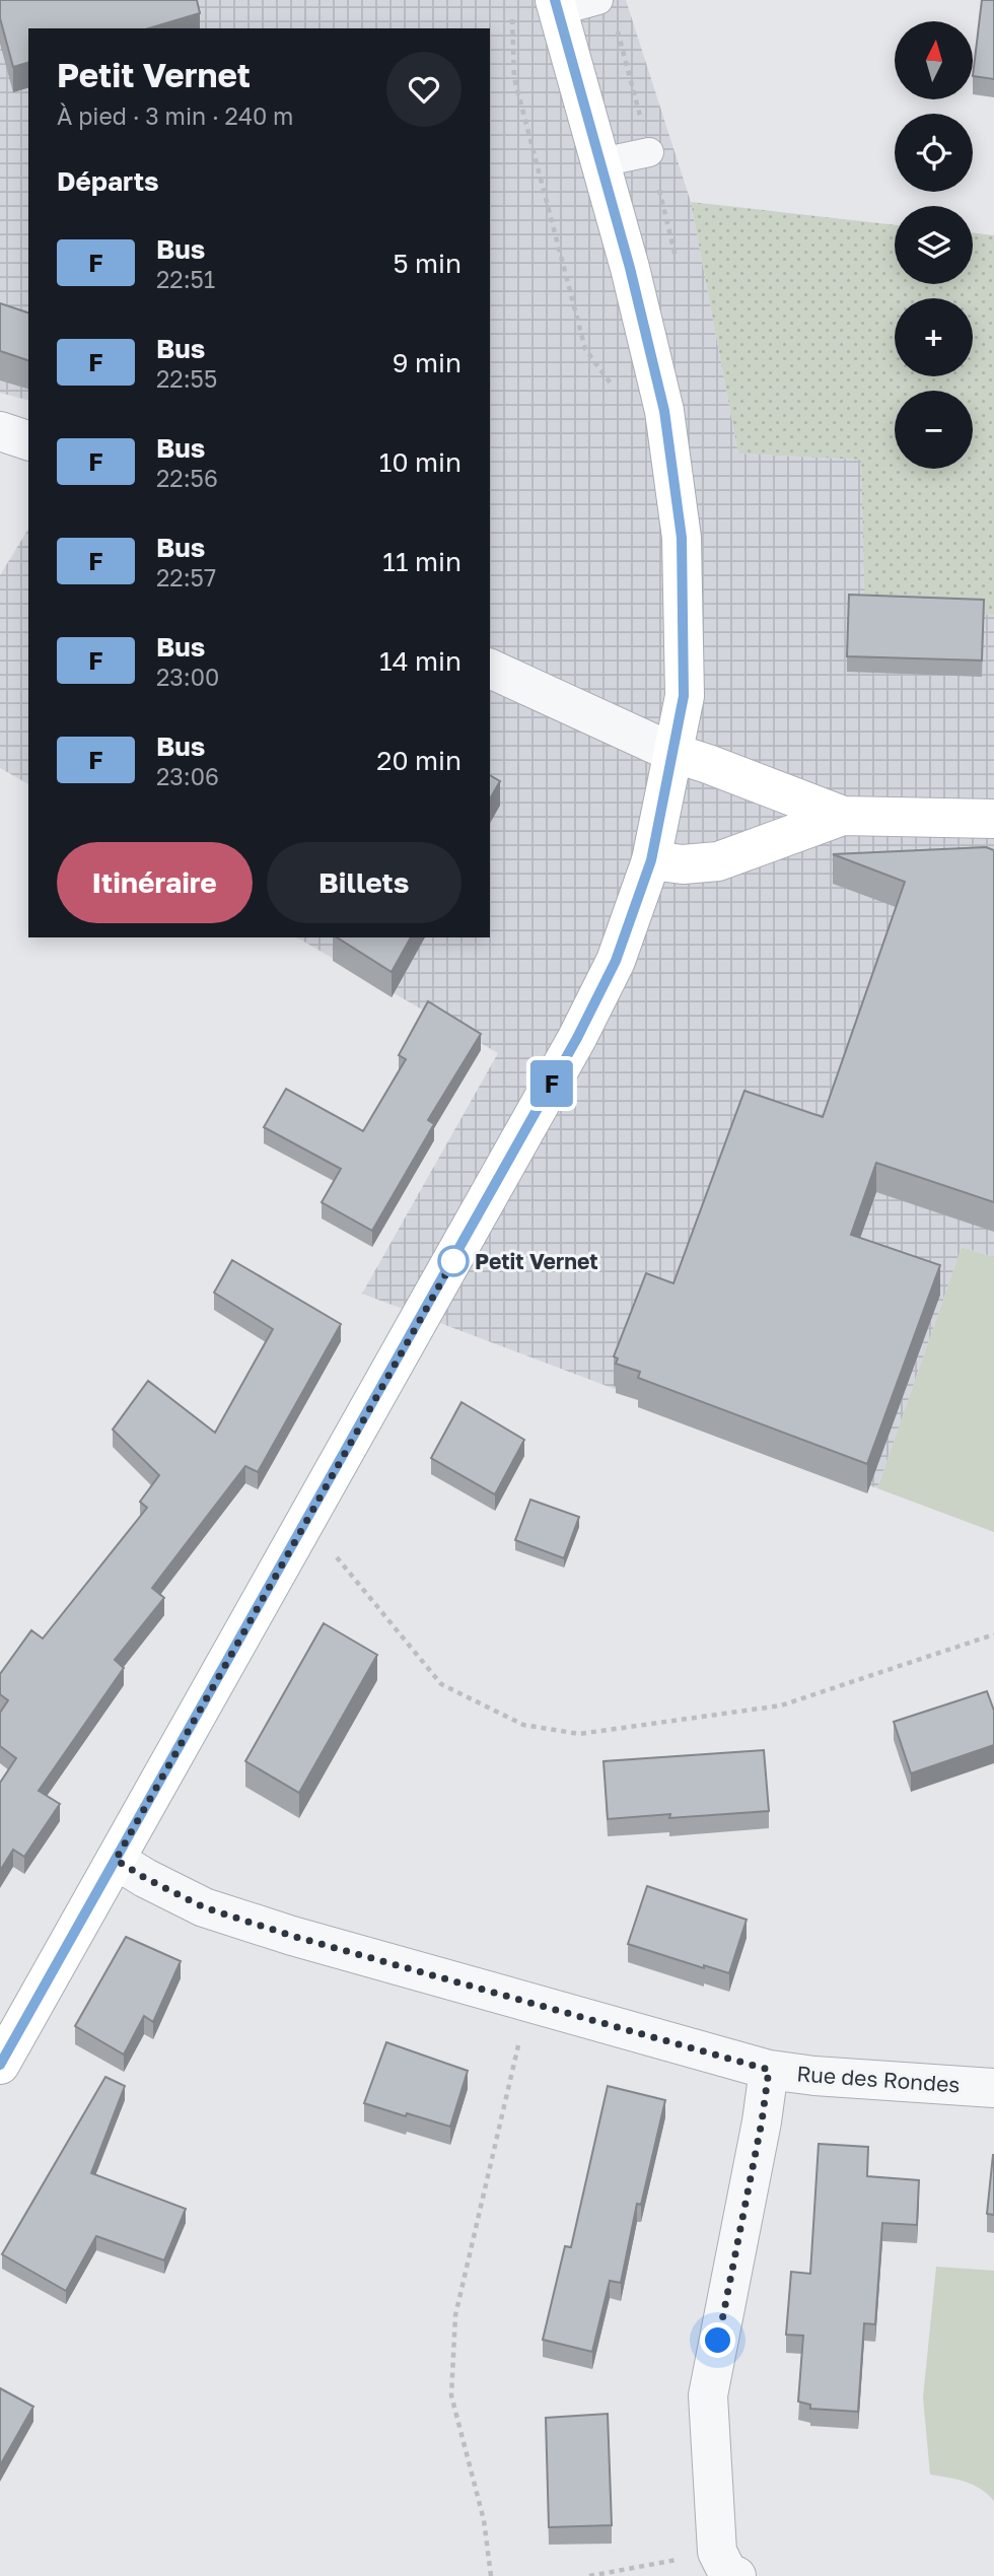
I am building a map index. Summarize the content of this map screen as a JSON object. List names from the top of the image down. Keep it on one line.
{"streets":{"street":["Rue des Rondes"]},"places":["Petit Vernet"],"lines":["bus line F"],"north":"top","page":{"on_map":"F","map_buttons":["+","−"],"heading":[["Petit Vernet","À pied · 3 min · 240 m"],"Départs"],"list":[{"mark":"F","name":"Bus","note":"22:51","value":"5 min"},{"mark":"F","name":"Bus","note":"22:55","value":"9 min"},{"mark":"F","name":"Bus","note":"22:56","value":"10 min"},{"mark":"F","name":"Bus","note":"22:57","value":"11 min"},{"mark":"F","name":"Bus","note":"23:00","value":"14 min"},{"mark":"F","name":"Bus","note":"23:06","value":"20 min"}],"buttons":["Itinéraire","Billets"]}}
